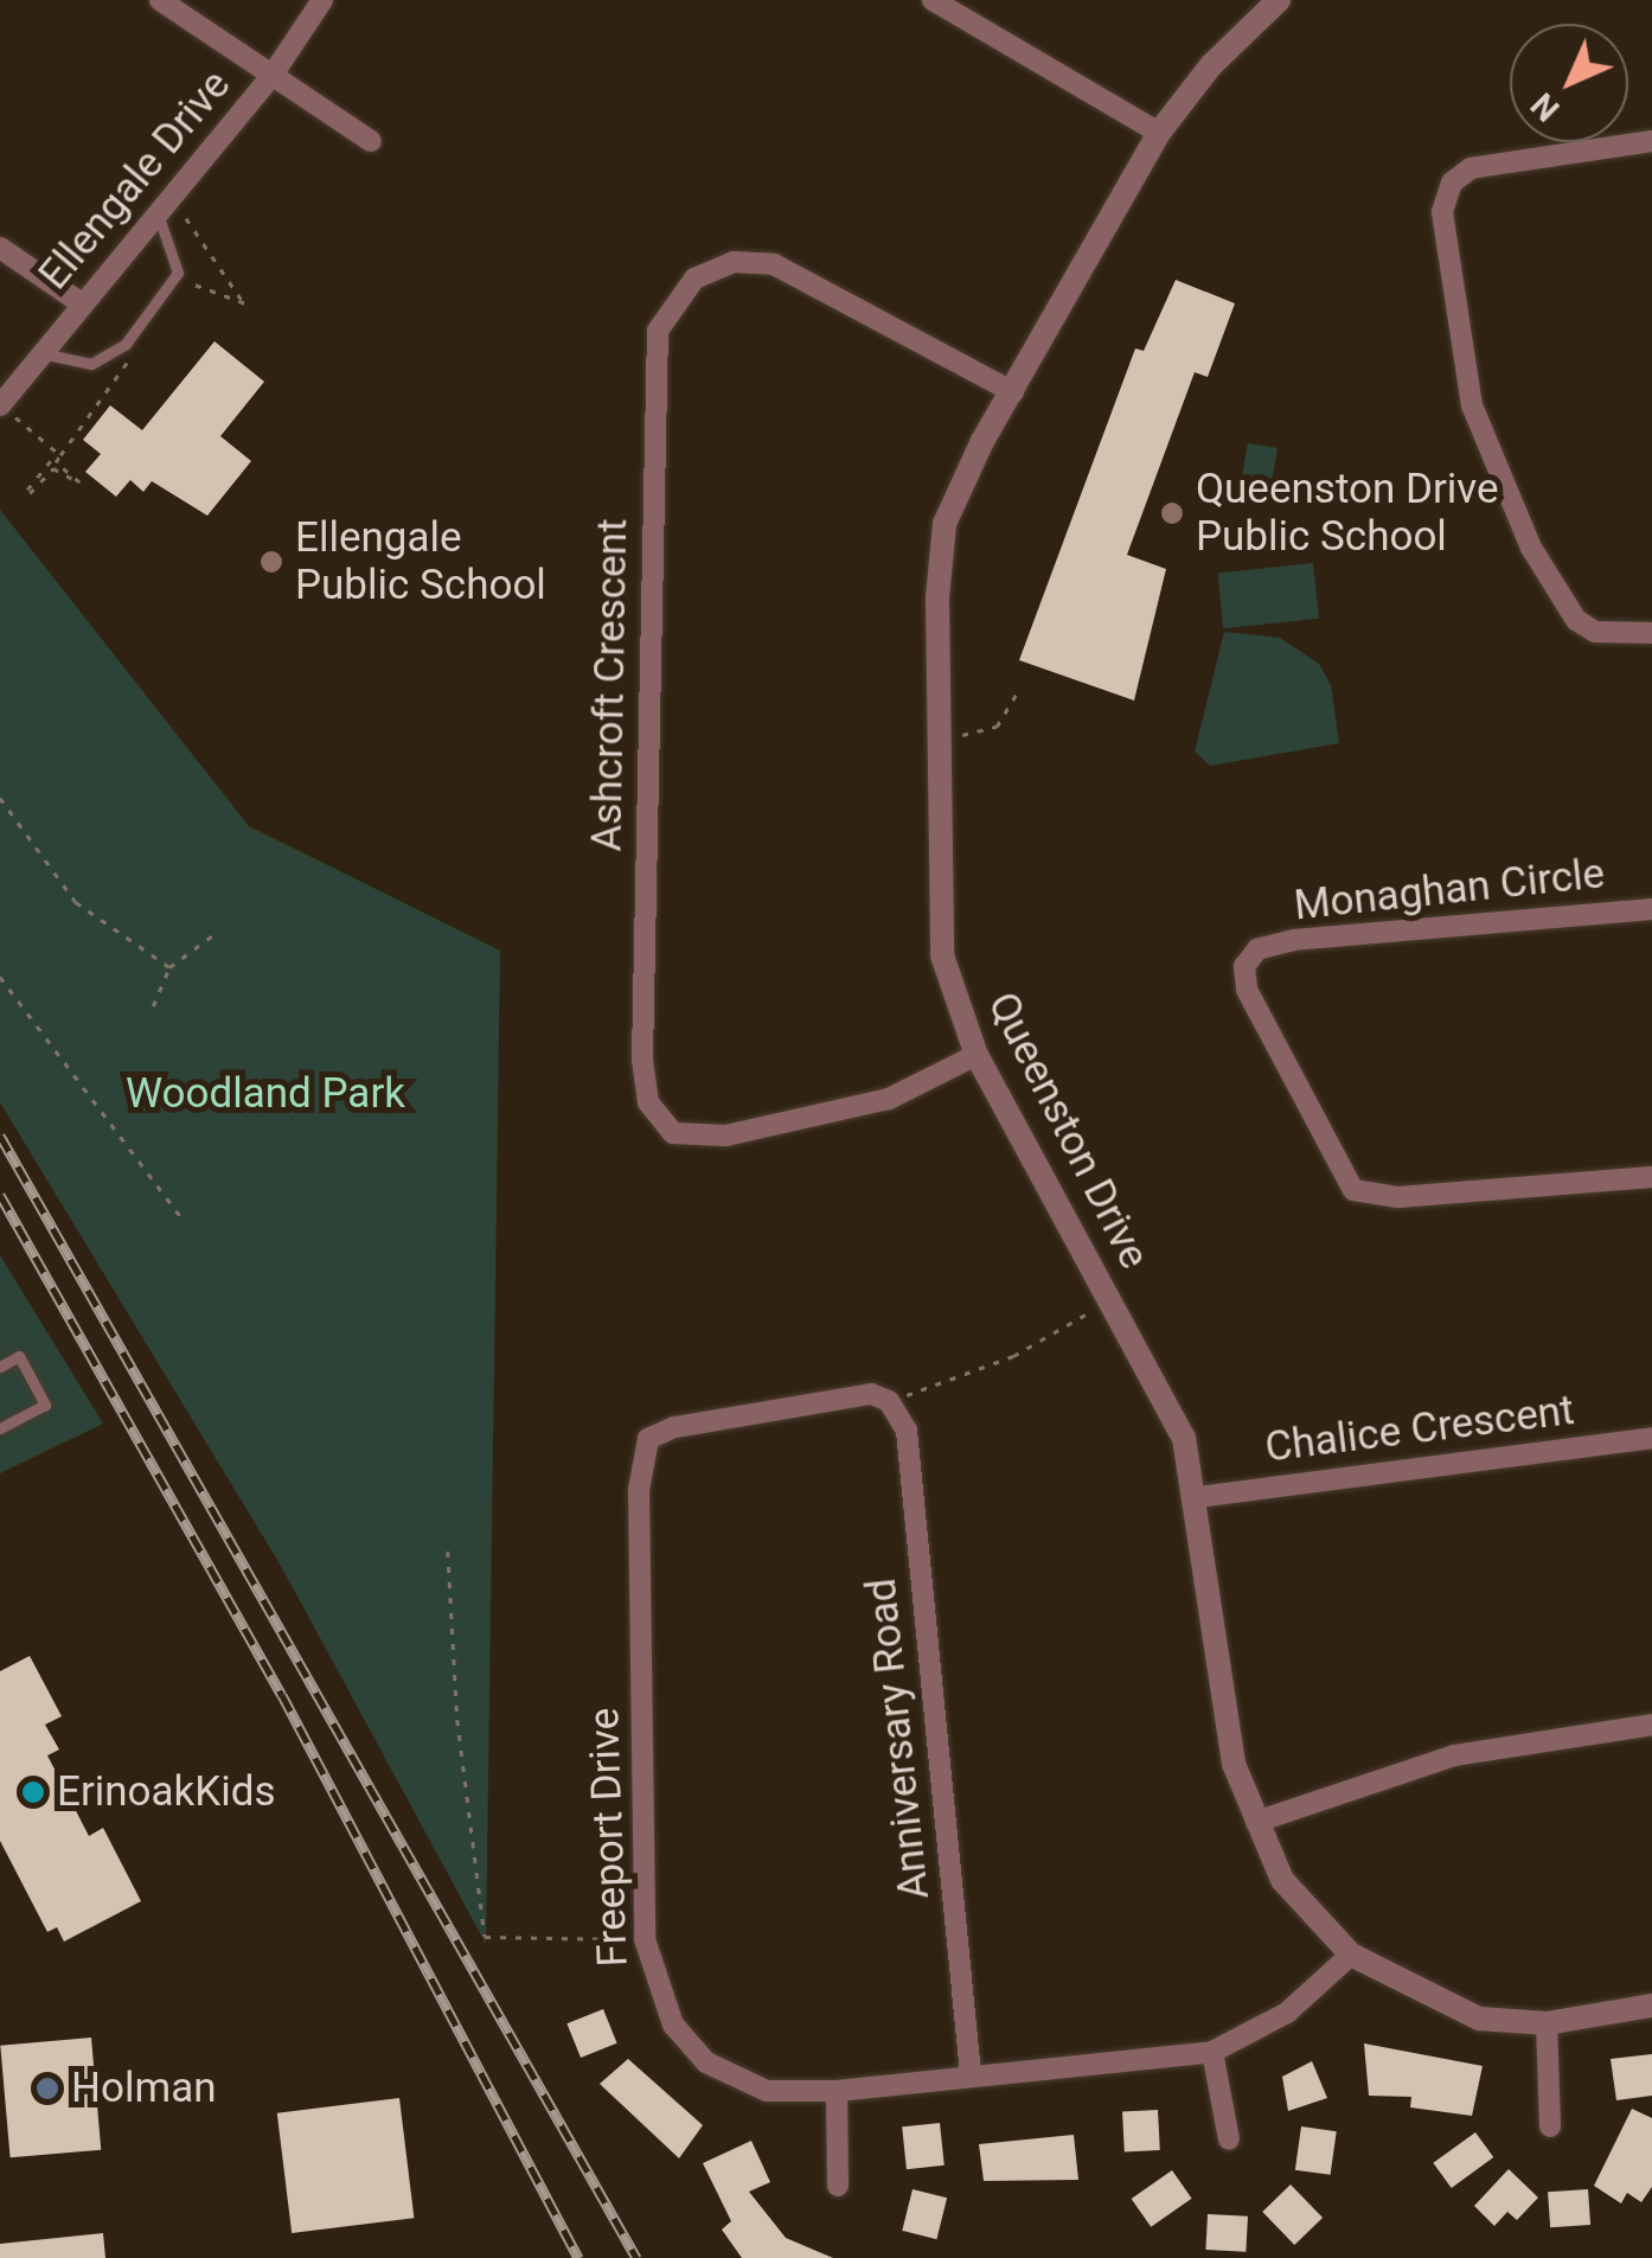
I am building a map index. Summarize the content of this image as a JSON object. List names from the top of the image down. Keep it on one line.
{"streets":{"street":["Ellengale Drive","Ashcroft Crescent","Monaghan Circle","Queenston Drive","Chalice Crescent","Anniversary Road","Freeport Drive"]},"crossings":[["Ashcroft Crescent","Queenston Drive"],["Queenston Drive","Chalice Crescent"],["Queenston Drive","Freeport Drive"],["Anniversary Road","Freeport Drive"]],"parks":["Woodland Park"],"places":["Queenston Drive Public School","Ellengale Public School","ErinoakKids","Holman"],"north":"bottom left"}
